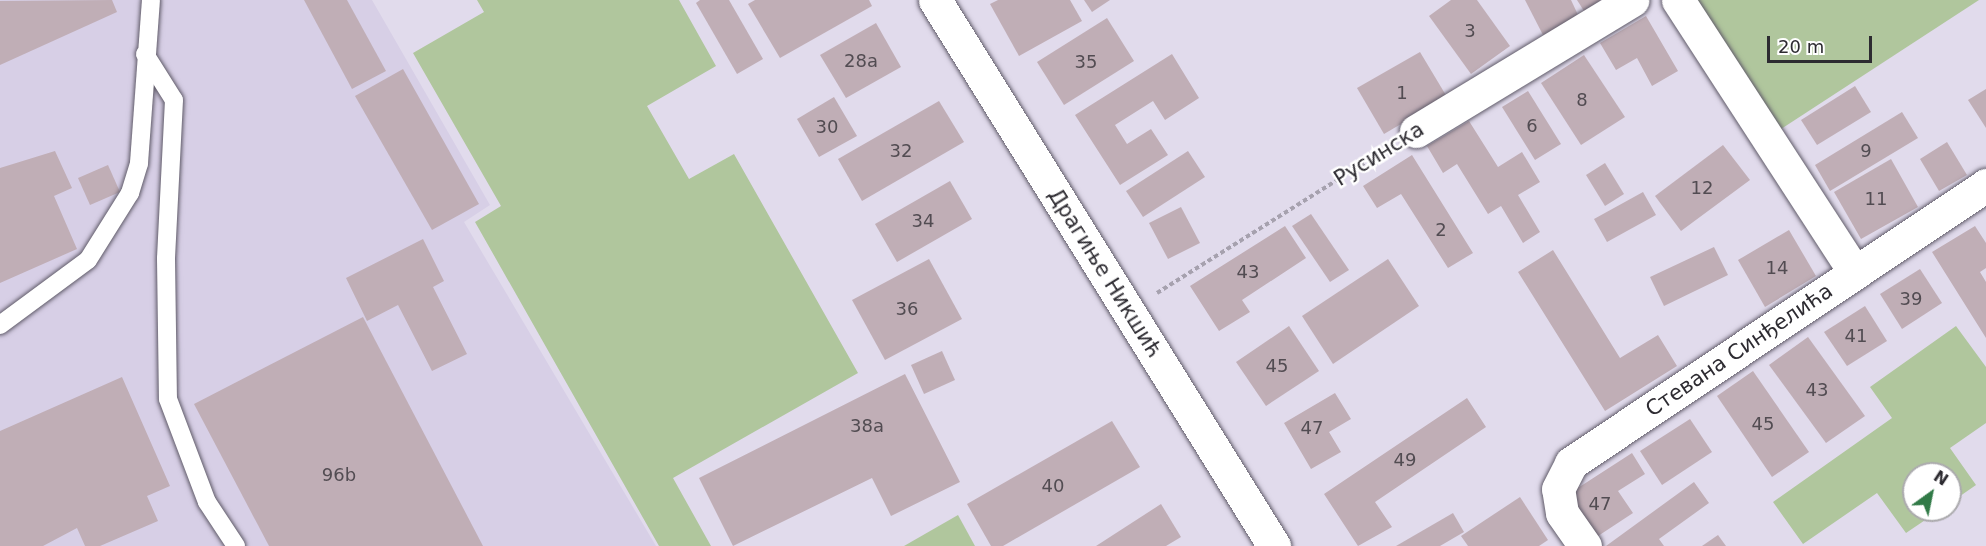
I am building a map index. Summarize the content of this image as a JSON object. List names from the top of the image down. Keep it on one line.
{"streets":{"street":["Русинска","Драгиње Никшић","Стевана Синђелића"]},"crossings":[["Русинска","Драгиње Никшић"]],"house_numbers":["3","28a","35","1","8","6","30","32","9","12","11","34","2","14","43","39","36","41","45","43","45","38a","47","49","96b","40","47"],"scale_bar":"20 m","north":"top right"}
